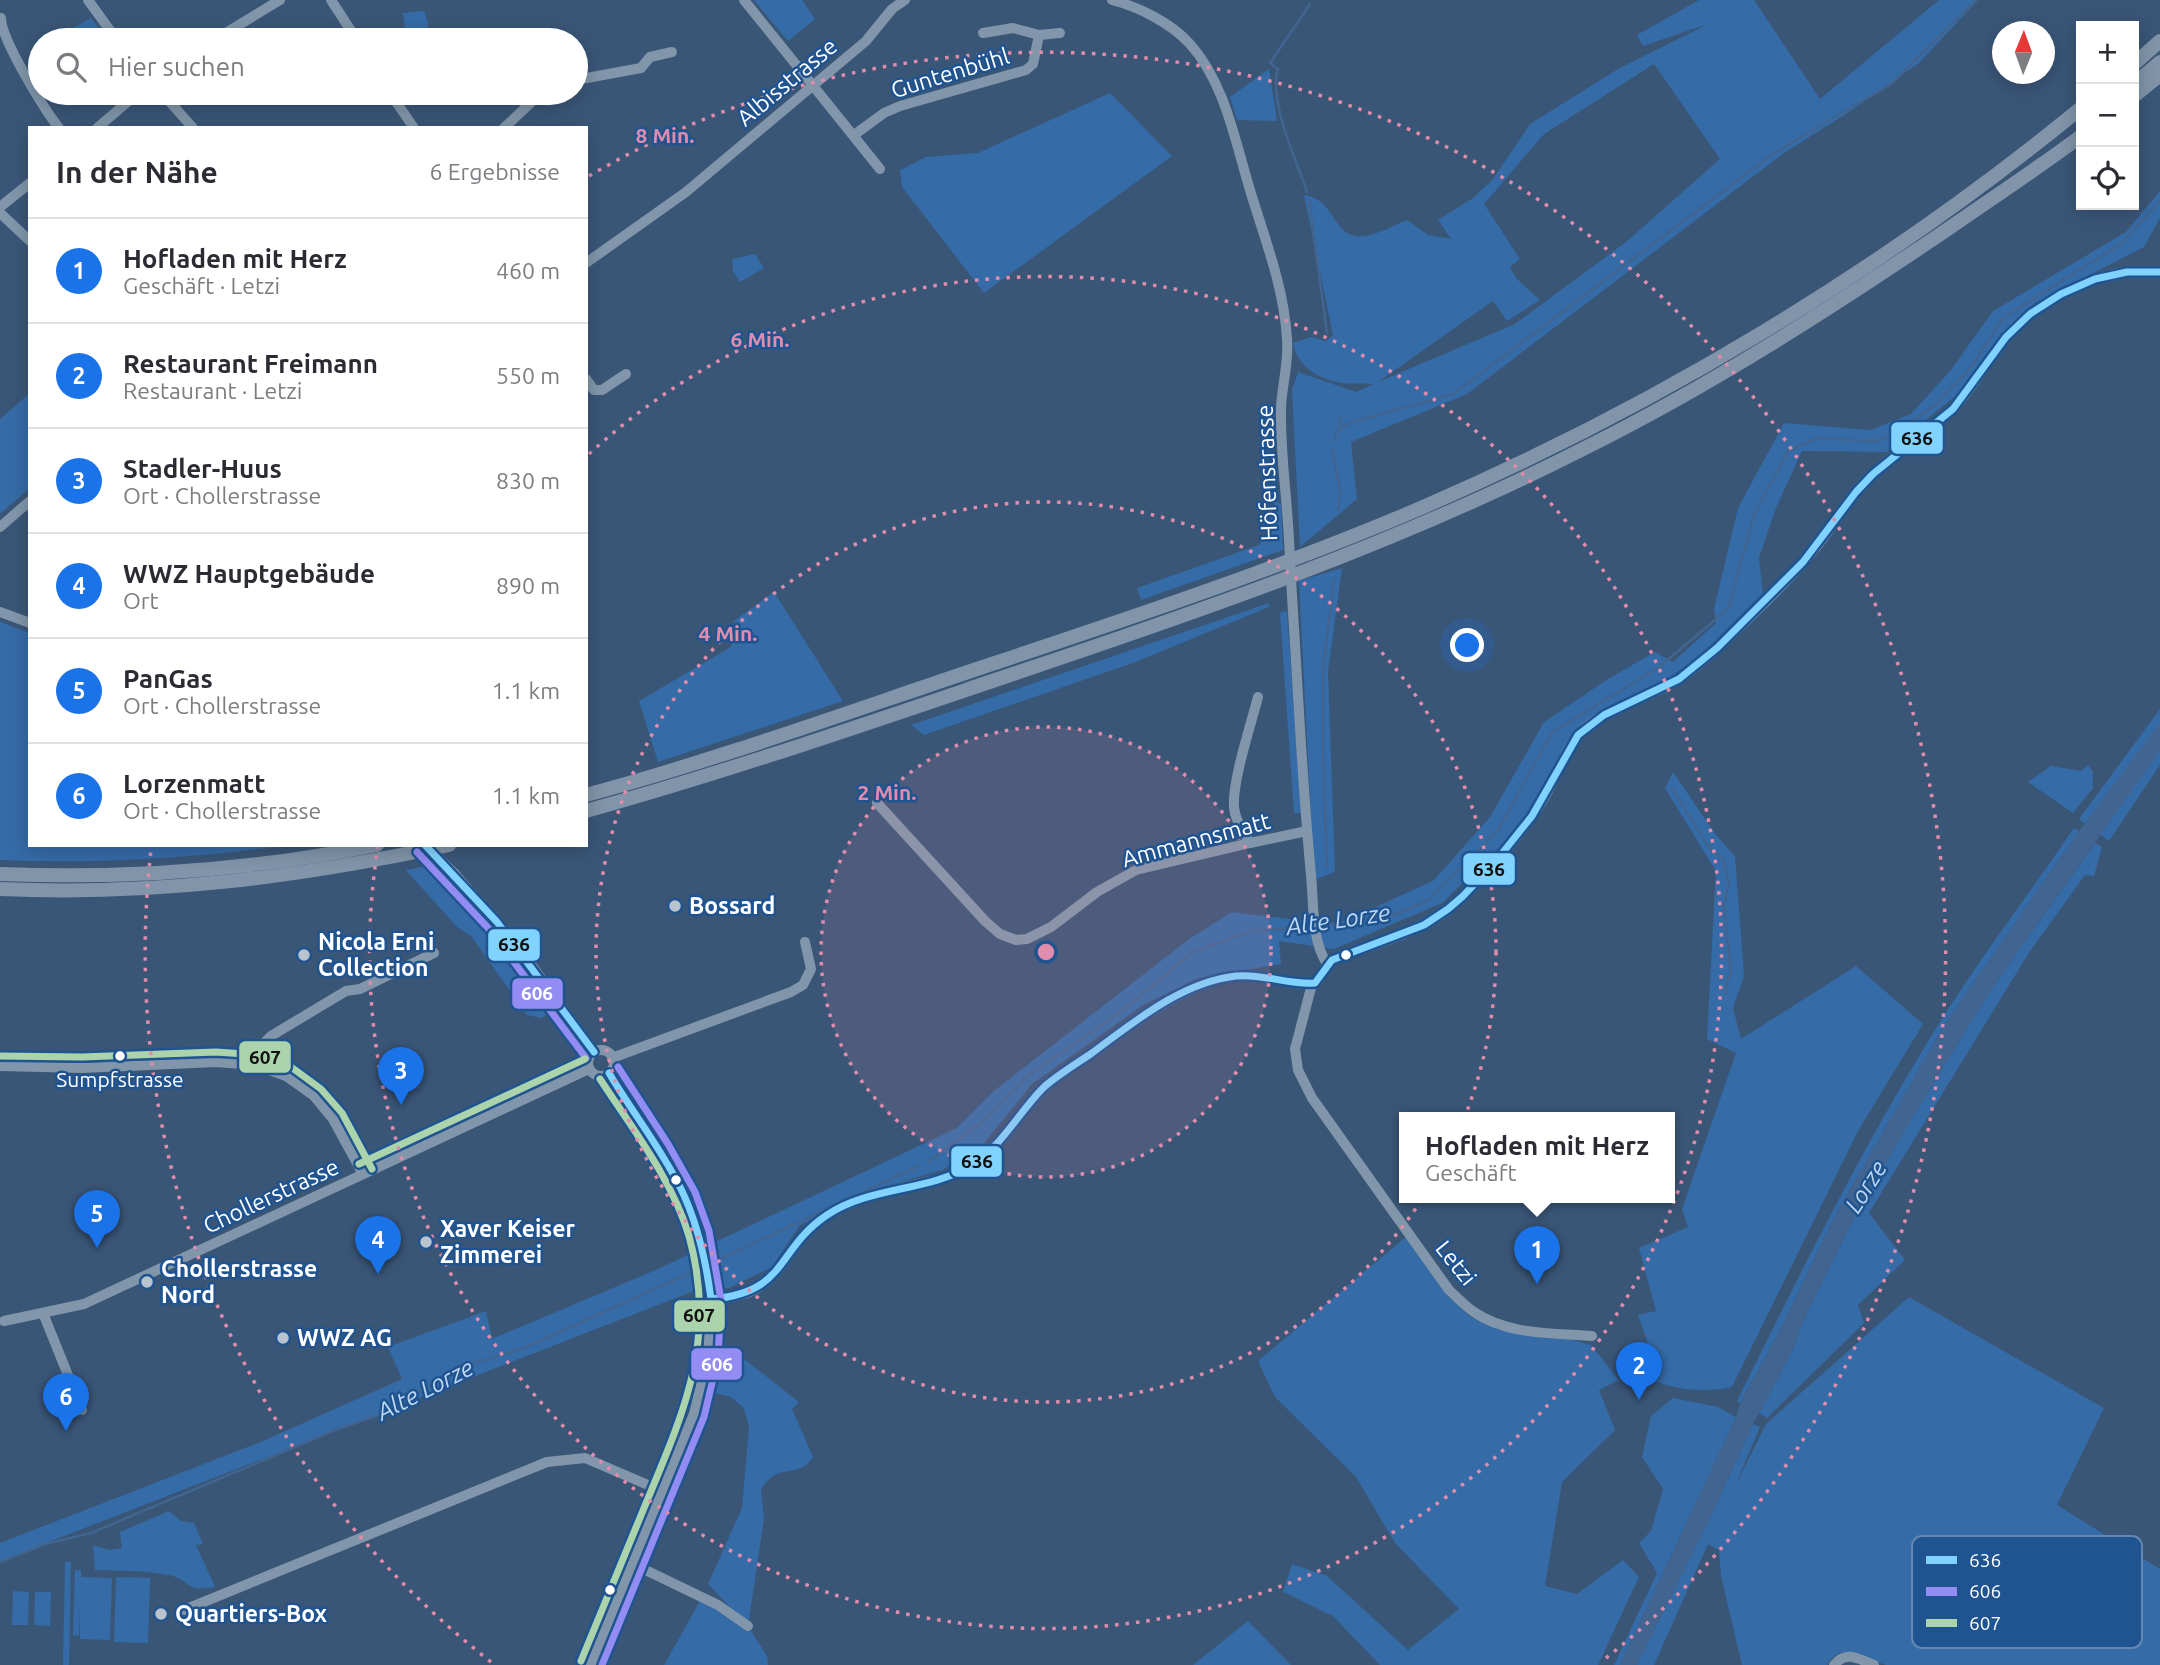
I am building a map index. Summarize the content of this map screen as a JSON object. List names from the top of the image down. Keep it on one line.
{"streets":{"street":["Guntenbühl","Albisstrasse","Höfenstrasse","Ammannsmatt","Chollerstrasse","Letzi"]},"crossings":[["Höfenstrasse","Ammannsmatt"]],"water":["Alte Lorze","Lorze"],"places":["Bossard","Nicola Erni Collection","Sumpfstrasse","Xaver Keiser Zimmerei","Chollerstrasse Nord","WWZ AG","Quartiers-Box"],"lines":["transit line 636","transit line 606","transit line 607"],"legend":["636","606","607"],"north":"top","page":{"map_buttons":["+","−"],"search":"Hier suchen","heading":["In der Nähe","6 Ergebnisse"],"list":[{"mark":"1","name":"Hofladen mit Herz","note":"Geschäft · Letzi","value":"460 m"},{"mark":"2","name":"Restaurant Freimann","note":"Restaurant · Letzi","value":"550 m"},{"mark":"3","name":"Stadler-Huus","note":"Ort · Chollerstrasse","value":"830 m"},{"mark":"4","name":"WWZ Hauptgebäude","note":"Ort","value":"890 m"},{"mark":"5","name":"PanGas","note":"Ort · Chollerstrasse","value":"1.1 km"},{"mark":"6","name":"Lorzenmatt","note":"Ort · Chollerstrasse","value":"1.1 km"}],"pins":["3","5","4","1","2","6"],"popup":["Hofladen mit Herz","Geschäft"]},"rings":["8 Min.","6 Min.","4 Min.","2 Min."]}
